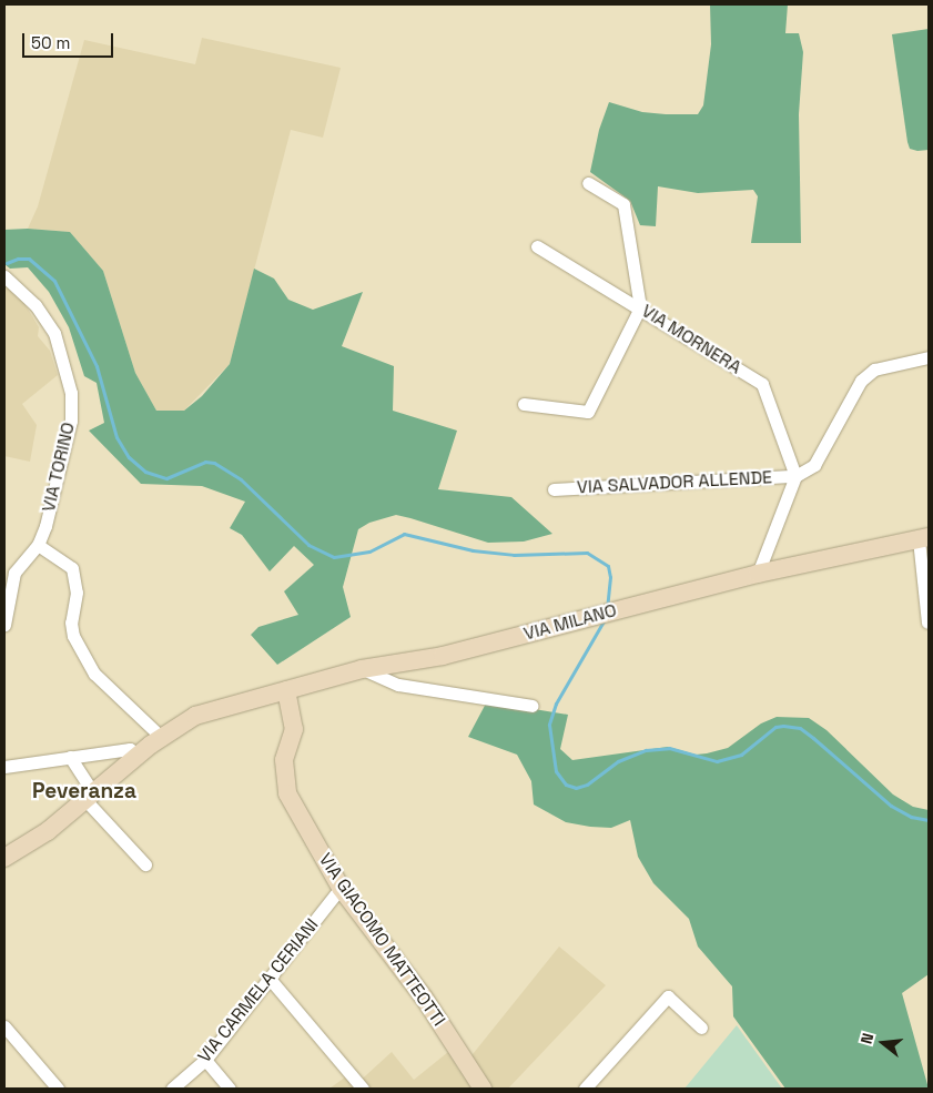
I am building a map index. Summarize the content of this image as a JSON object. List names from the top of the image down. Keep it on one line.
{"streets":{"street":["VIA MORNERA","VIA TORINO","VIA SALVADOR ALLENDE","VIA MILANO","VIA GIACOMO MATTEOTTI","VIA CARMELA CERIANI"]},"crossings":[["VIA MORNERA","VIA SALVADOR ALLENDE"],["VIA MILANO","VIA GIACOMO MATTEOTTI"],["VIA GIACOMO MATTEOTTI","VIA CARMELA CERIANI"]],"districts":["Peveranza"],"scale_bar":"50 m","north":"left"}
